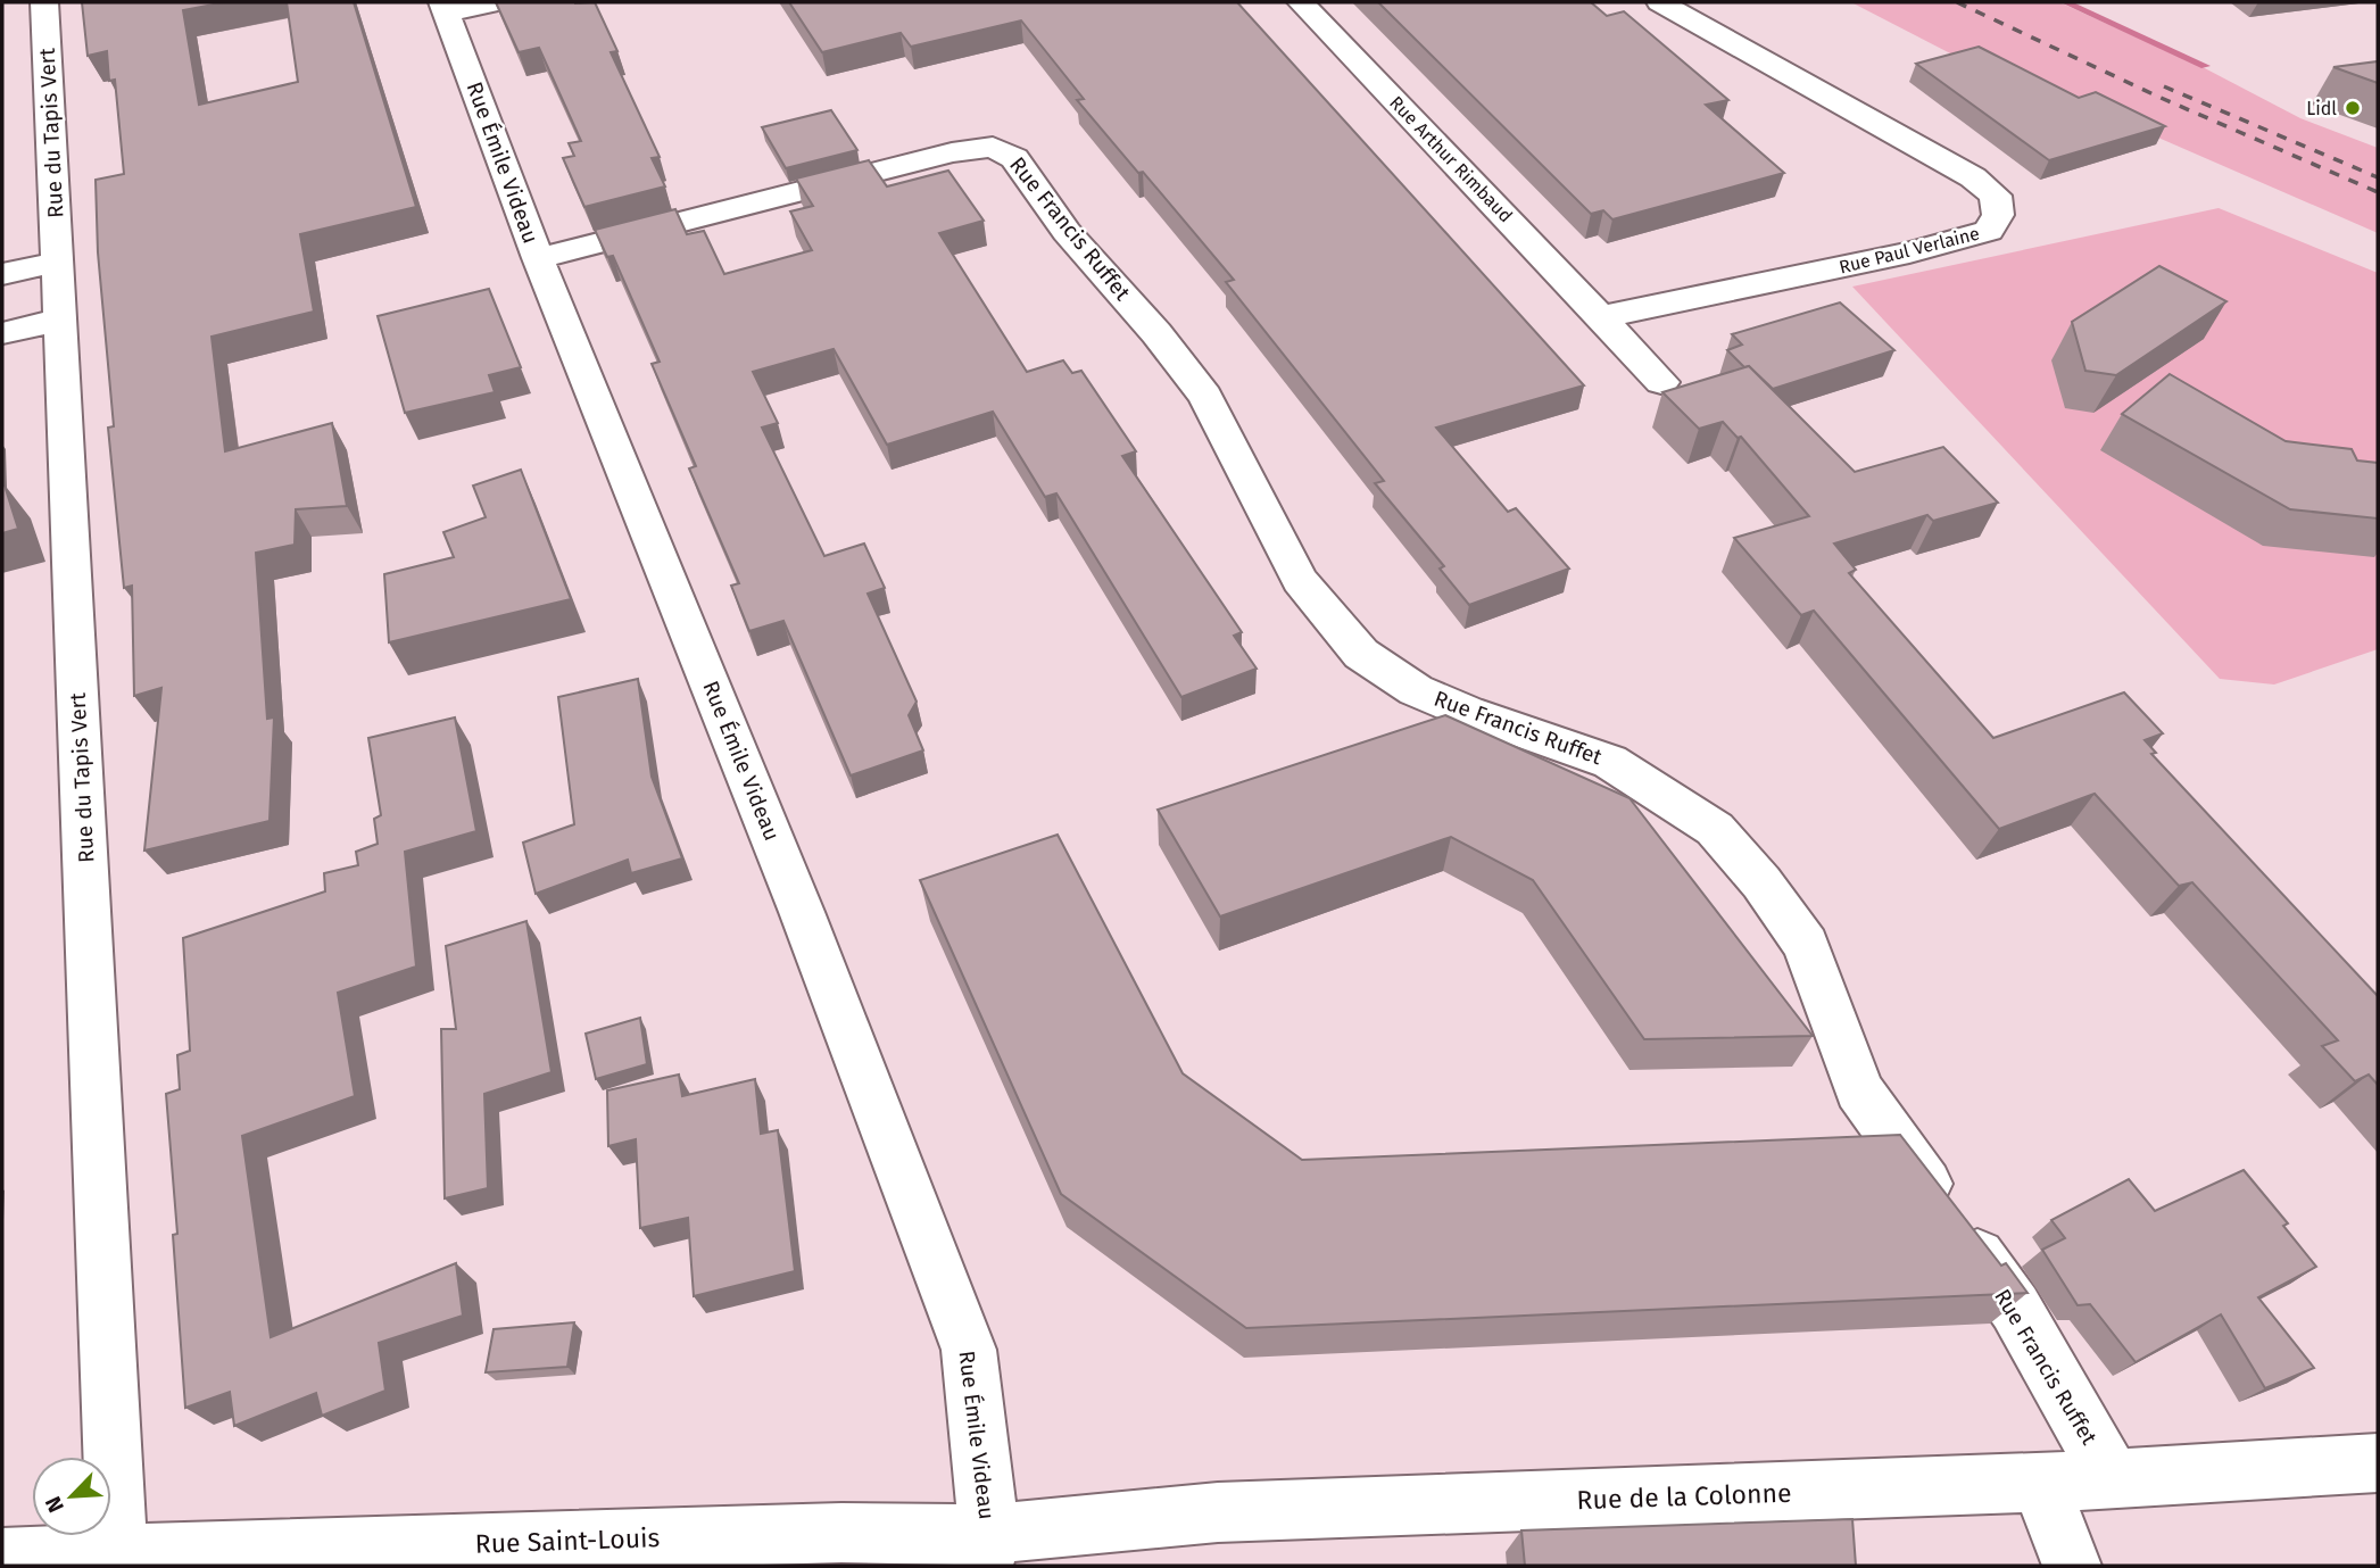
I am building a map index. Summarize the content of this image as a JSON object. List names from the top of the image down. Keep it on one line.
{"streets":{"street":["Rue du Tapis Vert","Rue Arthur Rimbaud","Rue Émile Videau","Rue Francis Ruffet","Rue Paul Verlaine","Rue de la Colonne","Rue Saint-Louis"]},"crossings":[["Rue du Tapis Vert","Rue Saint-Louis"],["Rue Arthur Rimbaud","Rue Paul Verlaine"],["Rue Émile Videau","Rue Francis Ruffet"],["Rue Émile Videau","Rue de la Colonne"],["Rue Émile Videau","Rue Saint-Louis"],["Rue Francis Ruffet","Rue de la Colonne"],["Rue de la Colonne","Rue Saint-Louis"]],"places":["Lidl"],"north":"bottom left"}
